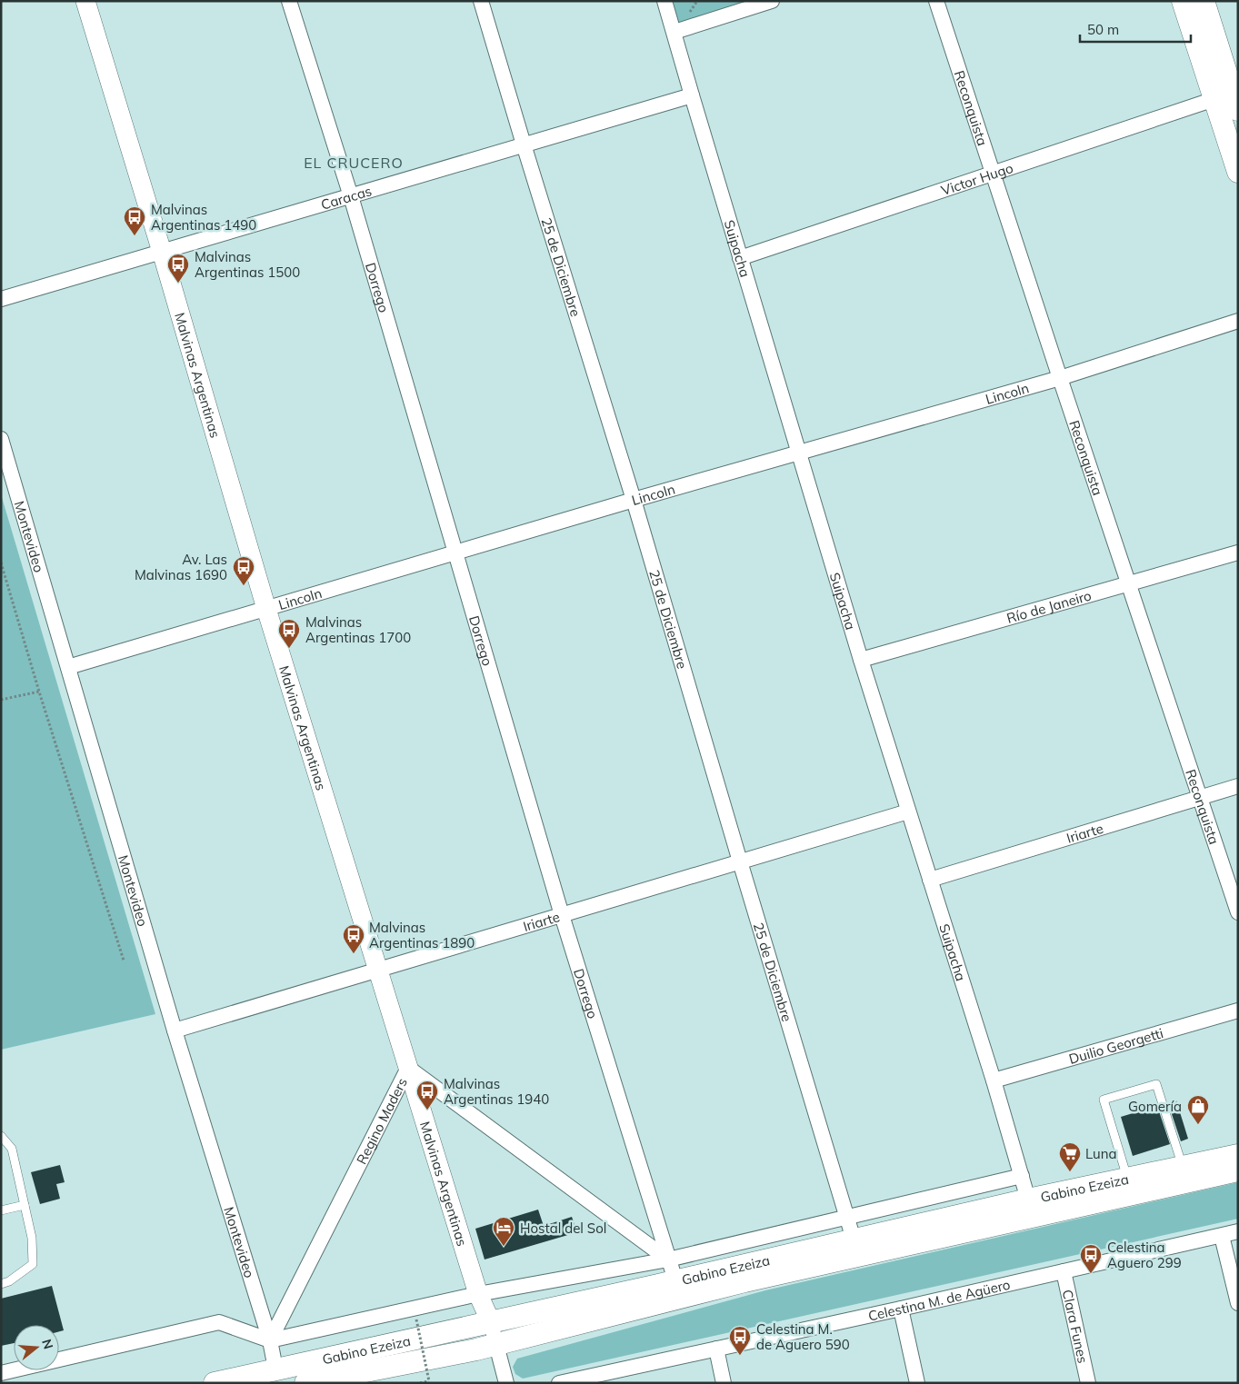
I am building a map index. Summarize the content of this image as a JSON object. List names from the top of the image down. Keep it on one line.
{"streets":{"main road":["Gabino Ezeiza"],"street":["Reconquista","Victor Hugo","Caracas","Suipacha","25 de Diciembre","Dorrego","Malvinas Argentinas","Lincoln","Montevideo","Río de Janeiro","Iriarte","Duilio Georgetti","Regino Maders","Celestina M. de Agüero","Clara Funes"]},"crossings":[["Reconquista","Victor Hugo"],["Reconquista","Lincoln"],["Reconquista","Río de Janeiro"],["Reconquista","Iriarte"],["Victor Hugo","Suipacha"],["Caracas","Suipacha"],["Caracas","25 de Diciembre"],["Caracas","Dorrego"],["Caracas","Malvinas Argentinas"],["Suipacha","Lincoln"],["Suipacha","Río de Janeiro"],["Suipacha","Iriarte"],["Suipacha","Duilio Georgetti"],["Suipacha","Gabino Ezeiza"],["25 de Diciembre","Lincoln"],["25 de Diciembre","Iriarte"],["25 de Diciembre","Gabino Ezeiza"],["Dorrego","Lincoln"],["Dorrego","Iriarte"],["Dorrego","Regino Maders"],["Dorrego","Gabino Ezeiza"],["Malvinas Argentinas","Lincoln"],["Malvinas Argentinas","Iriarte"],["Malvinas Argentinas","Regino Maders"],["Malvinas Argentinas","Gabino Ezeiza"],["Lincoln","Montevideo"],["Montevideo","Iriarte"],["Montevideo","Regino Maders"],["Montevideo","Gabino Ezeiza"],["Celestina M. de Agüero","Clara Funes"]],"districts":["EL CRUCERO"],"places":{"bus stop":["Malvinas Argentinas 1490","Malvinas Argentinas 1500","Av. Las Malvinas 1690","Malvinas Argentinas 1700","Malvinas Argentinas 1890","Malvinas Argentinas 1940","Celestina Aguero 299","Celestina M. de Aguero 590"],"shop":["Gomería"],"supermarket":["Luna"],"hotel":["Hostal del Sol"]},"scale_bar":"50 m","north":"right"}
